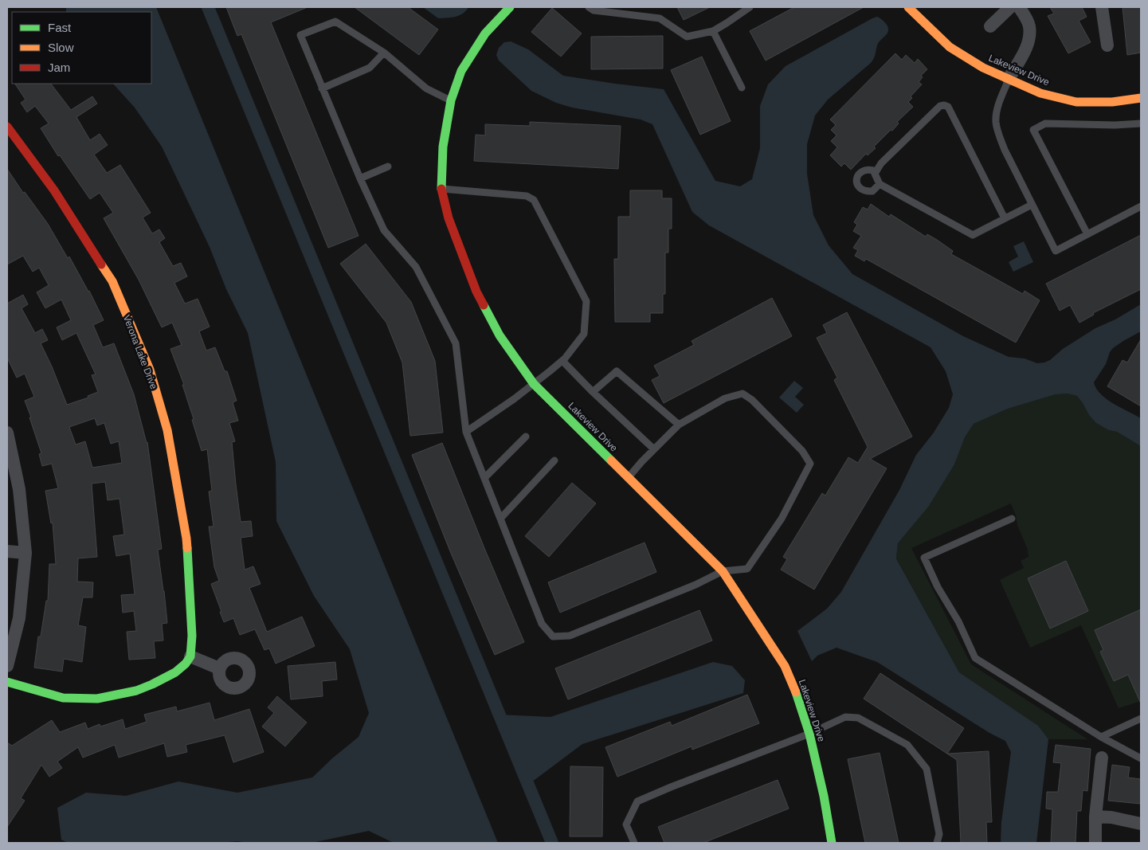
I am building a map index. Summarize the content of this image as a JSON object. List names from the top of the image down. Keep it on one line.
{"streets":{"street":["Lakeview Drive","Verona Lake Drive"]},"legend":["Fast","Slow","Jam"]}
